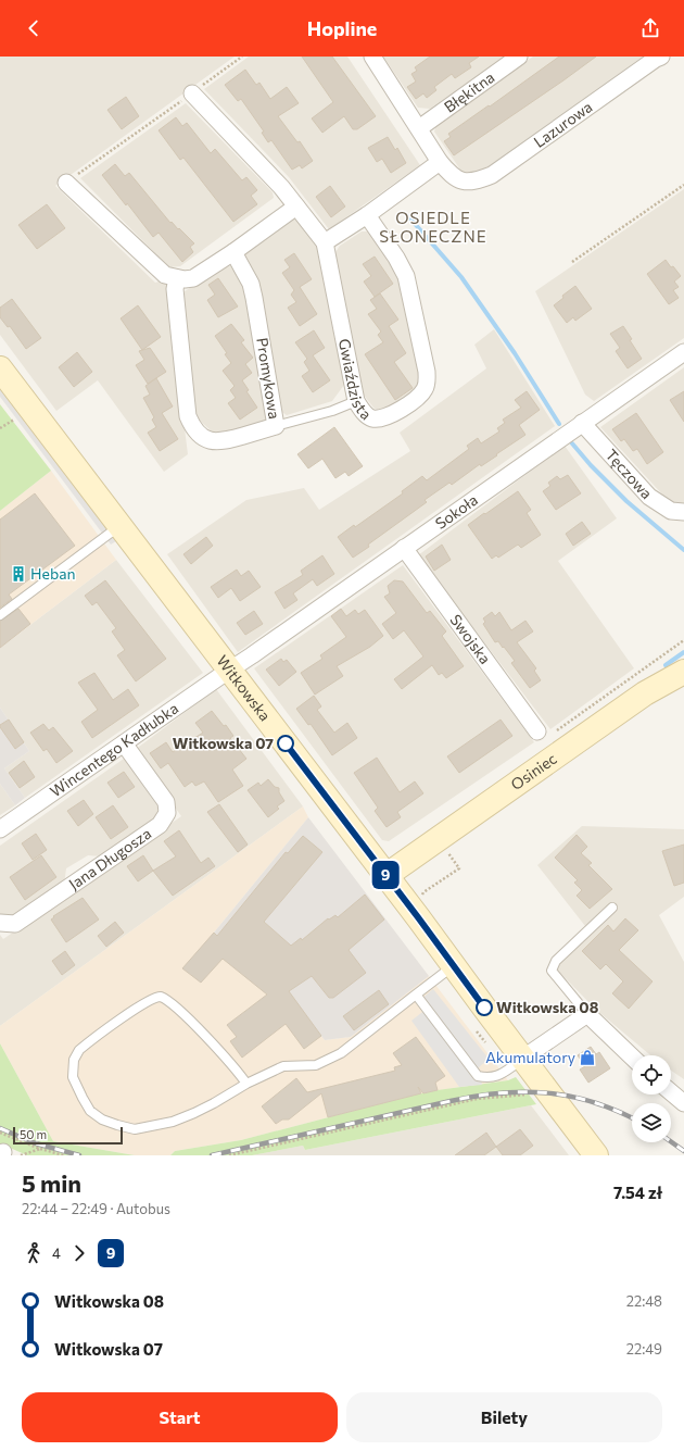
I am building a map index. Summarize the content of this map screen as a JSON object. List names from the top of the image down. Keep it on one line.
{"streets":{"street":["Błękitna","Lazurowa","Gwiaździsta","Promykowa","Tęczowa","Sokoła","Swojska","Witkowska","Wincentego Kadłubka","Osiniec","Jana Długosza"]},"crossings":[["Tęczowa","Sokoła"],["Sokoła","Swojska"],["Sokoła","Witkowska"],["Sokoła","Wincentego Kadłubka"],["Witkowska","Wincentego Kadłubka"],["Witkowska","Osiniec"],["Wincentego Kadłubka","Jana Długosza"]],"districts":["OSIEDLE SŁONECZNE"],"places":{"building":["Heban"],"other":["Witkowska 07","Witkowska 08"],"shop":["Akumulatory"]},"lines":["bus line 9"],"scale_bar":"50 m","page":{"header":"Hopline","on_map":"9","scale":"50 m","heading":["5 min","22:44 – 22:49 · Autobus","7.54 zł"],"legs":["4","9"],"list":[{"name":"Witkowska 08","value":"22:48"},{"name":"Witkowska 07","value":"22:49"}],"buttons":["Start","Bilety"]}}
